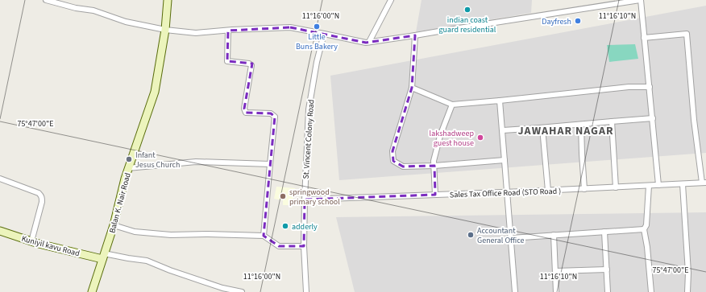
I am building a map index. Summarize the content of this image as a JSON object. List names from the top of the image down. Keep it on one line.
{"streets":{"main road":["Balan K. Nair Road","Kuniyil kavu Road"],"street":["St. Vincent Colony Road","Sales Tax Office Road (STO Road )"]},"crossings":[["St. Vincent Colony Road","Sales Tax Office Road (STO Road )"],["Balan K. Nair Road","Kuniyil kavu Road"]],"districts":["JAWAHAR NAGAR"],"places":["indian coast guard residential","Dayfresh","Little Buns Bakery","lakshadweep guest house","Infant Jesus Church","springwood primary school","adderly","Accountant General Office"],"coordinates":["11°16'00\"N","11°16'10\"N","75°47'00\"E"]}
